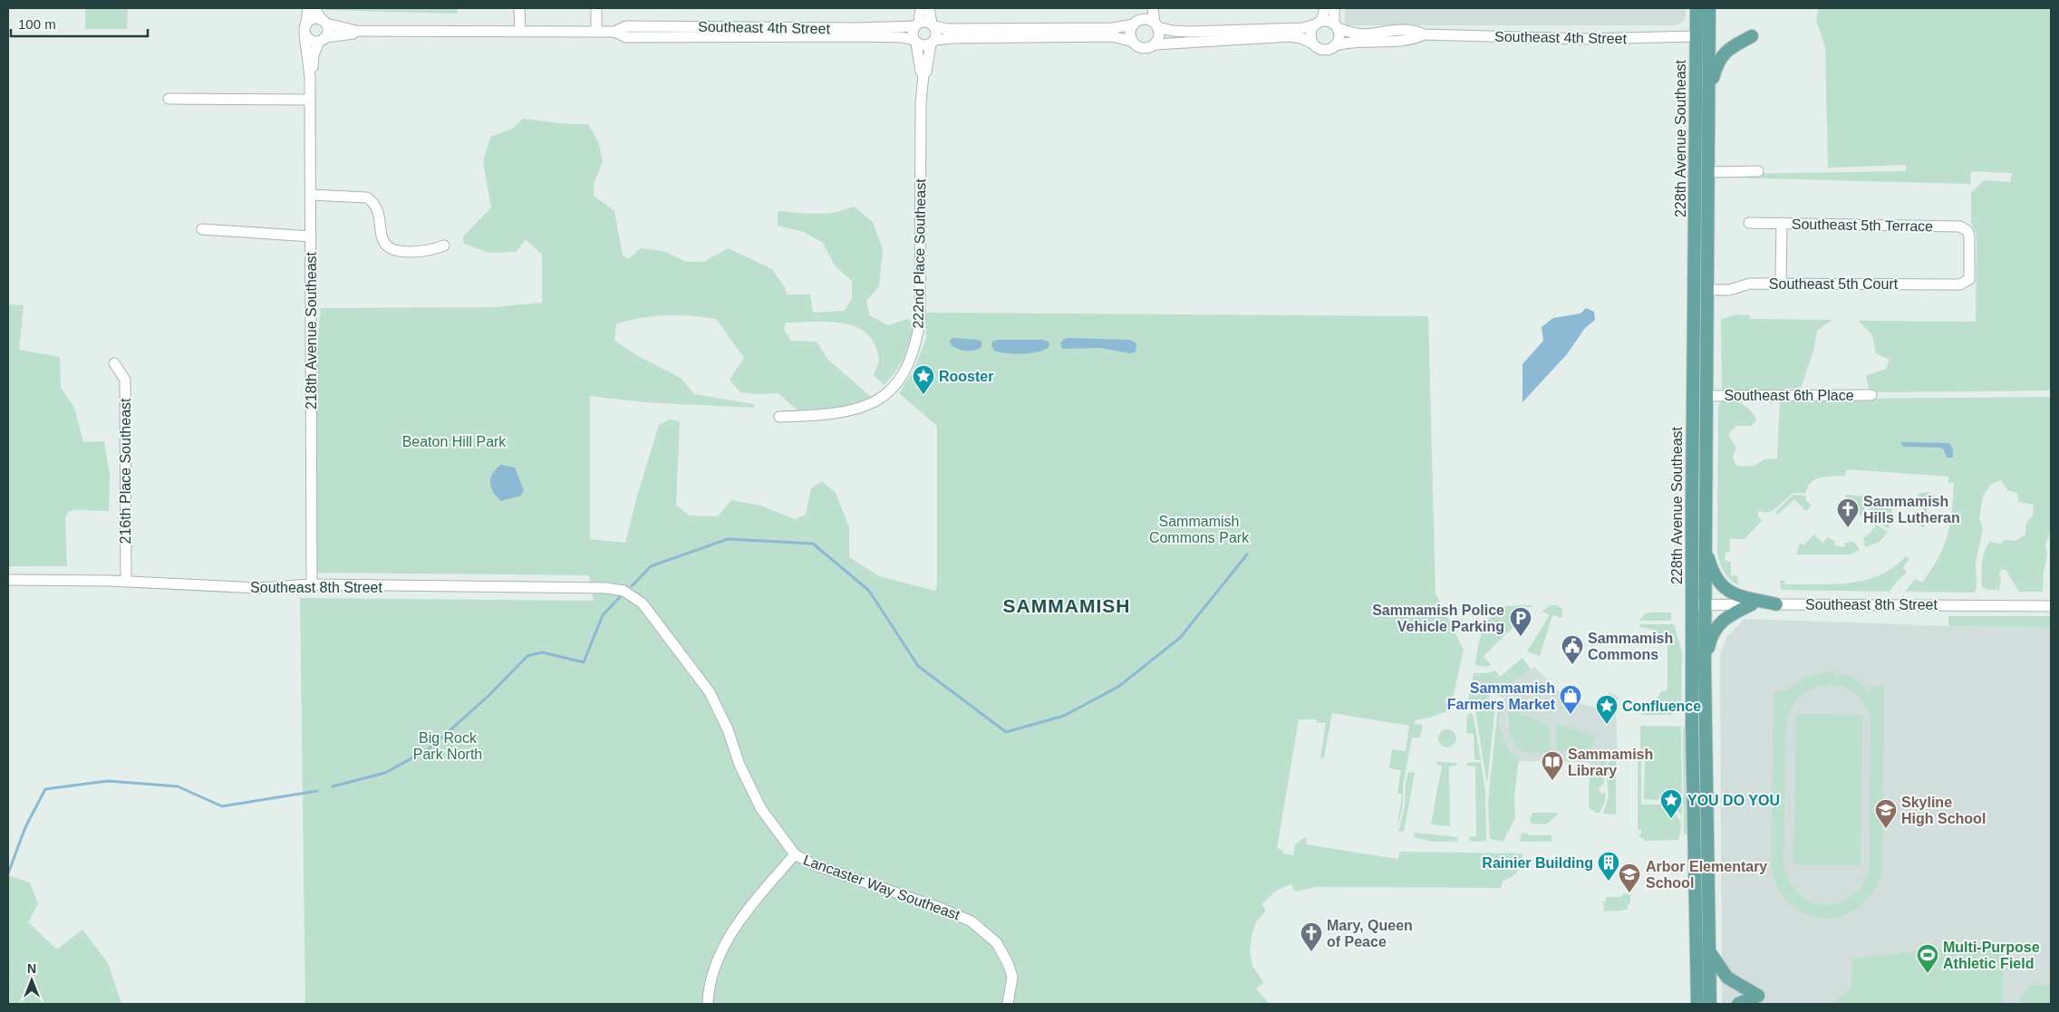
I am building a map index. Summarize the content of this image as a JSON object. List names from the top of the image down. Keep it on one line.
{"streets":{"main road":["228th Avenue Southeast"],"street":["Southeast 4th Street","Southeast 5th Terrace","222nd Place Southeast","Southeast 5th Court","218th Avenue Southeast","Southeast 6th Place","216th Place Southeast","Southeast 8th Street","Lancaster Way Southeast"]},"crossings":[["Southeast 4th Street","228th Avenue Southeast"],["Southeast 4th Street","222nd Place Southeast"],["Southeast 4th Street","218th Avenue Southeast"],["228th Avenue Southeast","Southeast 5th Court"],["228th Avenue Southeast","Southeast 6th Place"],["228th Avenue Southeast","Southeast 8th Street"],["Southeast 5th Terrace","Southeast 5th Court"],["218th Avenue Southeast","Southeast 8th Street"],["216th Place Southeast","Southeast 8th Street"],["Southeast 8th Street","Lancaster Way Southeast"]],"districts":["SAMMAMISH"],"parks":["Beaton Hill Park","Sammamish Commons Park","Big Rock Park North"],"places":{"place":["Rooster","Confluence","YOU DO YOU"],"church":["Sammamish Hills Lutheran","Mary, Queen of Peace"],"parking":["Sammamish Police Vehicle Parking"],"public building":["Sammamish Commons"],"shop":["Sammamish Farmers Market"],"library":["Sammamish Library"],"school or university":["Skyline High School","Arbor Elementary School"],"building":["Rainier Building"],"sports":["Multi-Purpose Athletic Field"]},"scale_bar":"100 m","north":"top"}
